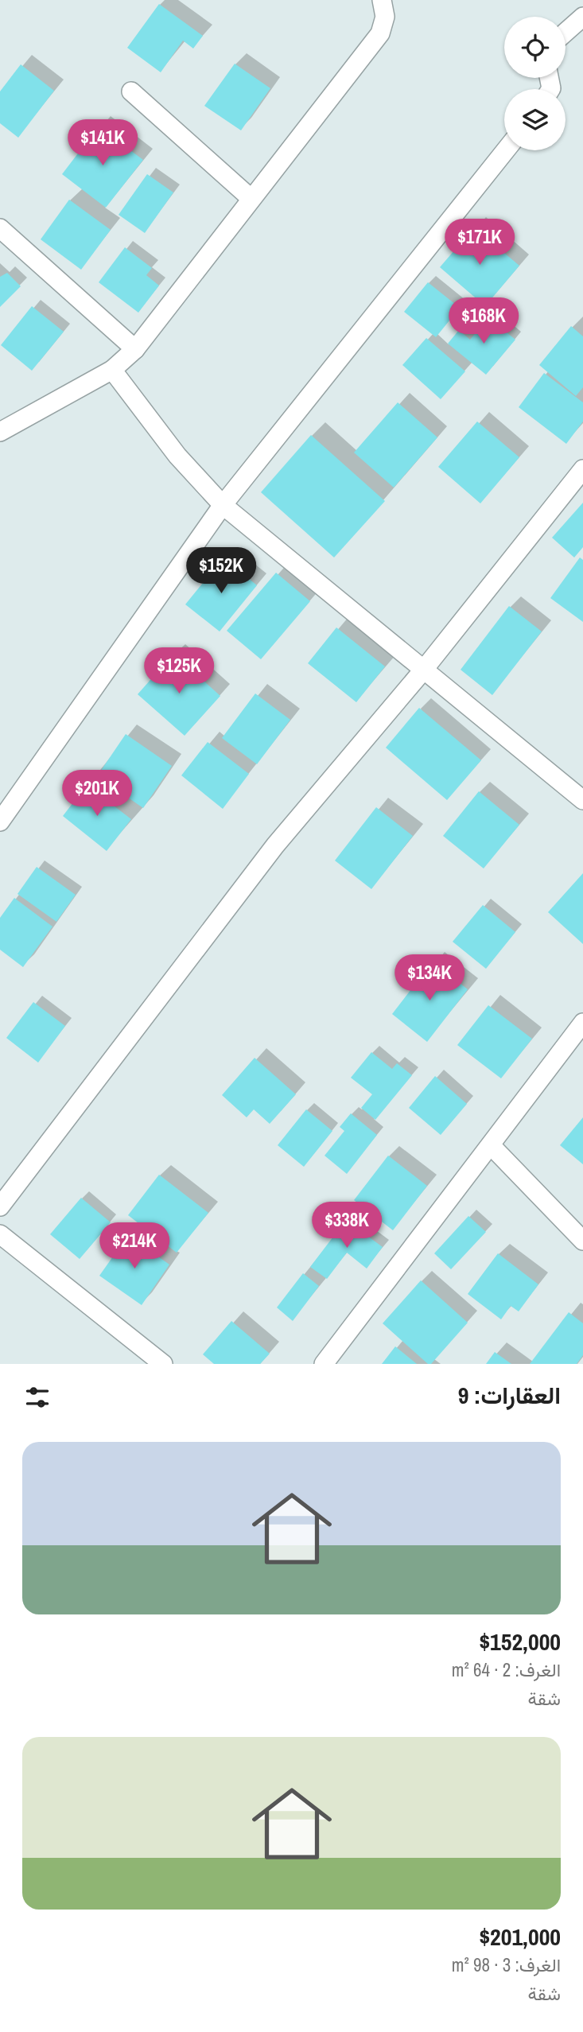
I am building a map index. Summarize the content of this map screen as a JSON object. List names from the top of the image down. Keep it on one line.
{"page":{"price":["$141K","$171K","$168K","$152K","$125K","$201K","$134K","$338K","$214K"],"heading":"العقارات: 9","list":[{"name":"$152,000","note":"الغرف: 2 · 64 m² · شقة"},{"name":"$201,000","note":"الغرف: 3 · 98 m² · شقة"}]}}
